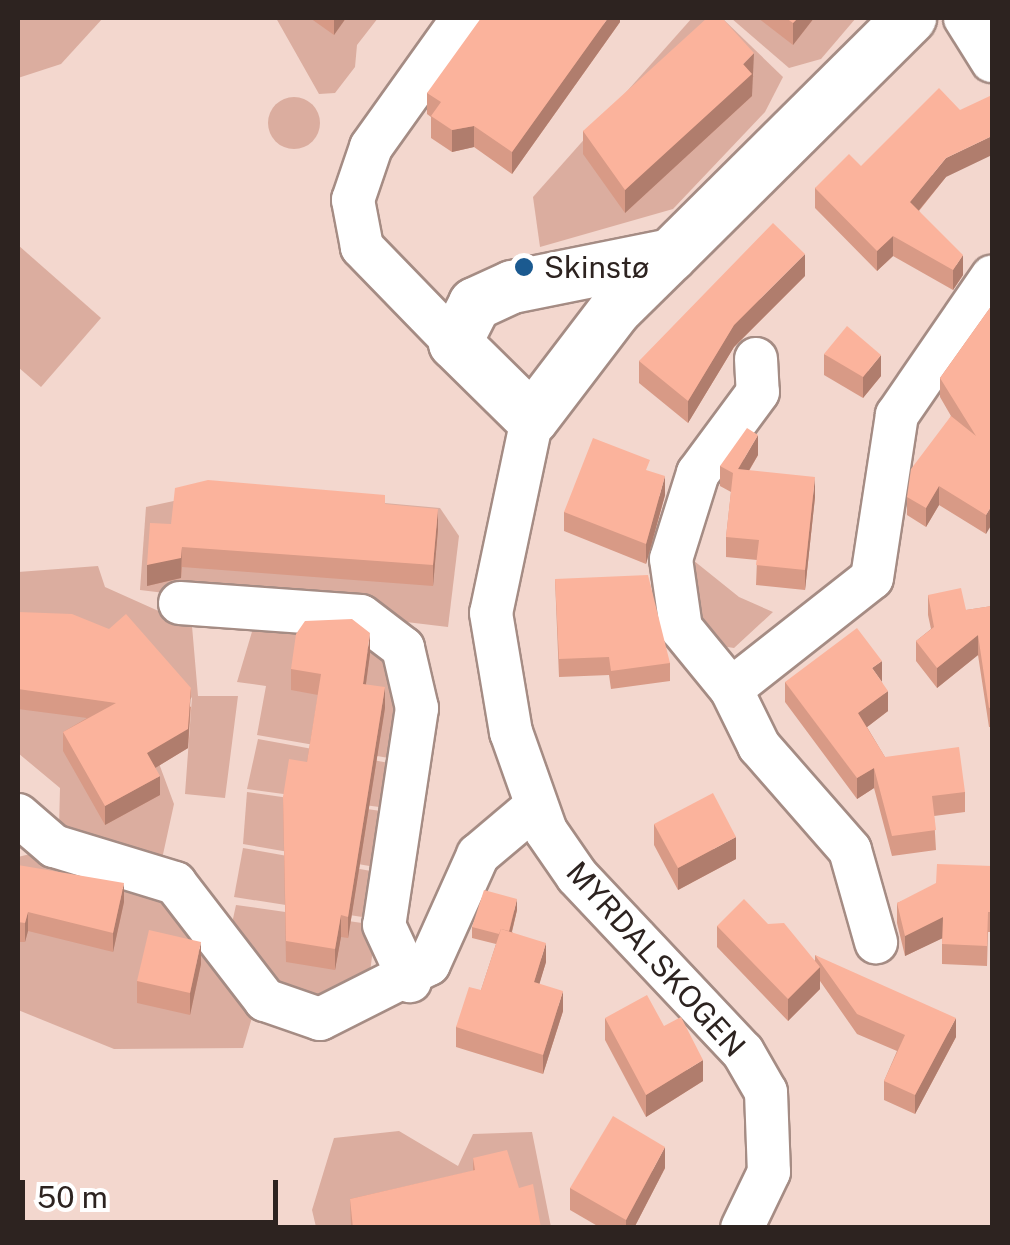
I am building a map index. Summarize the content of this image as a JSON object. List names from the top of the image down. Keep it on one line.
{"streets":{"main road":["MYRDALSKOGEN"]},"places":["Skinstø"],"scale_bar":"50 m"}
